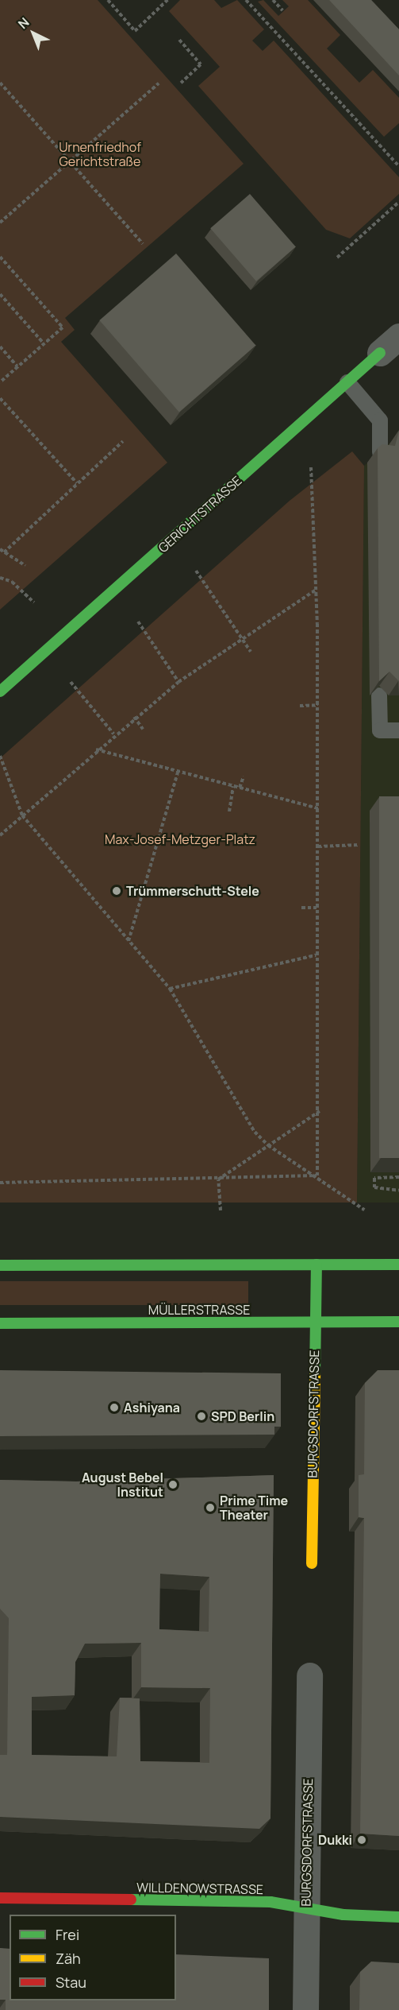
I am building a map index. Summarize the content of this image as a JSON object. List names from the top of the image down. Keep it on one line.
{"streets":{"street":["GERICHTSTRASSE","MÜLLERSTRASSE","BURGSDORFSTRASSE","WILLDENOWSTRASSE"]},"crossings":[["MÜLLERSTRASSE","BURGSDORFSTRASSE"],["BURGSDORFSTRASSE","WILLDENOWSTRASSE"]],"parks":["Urnenfriedhof Gerichtstraße","Max-Josef-Metzger-Platz"],"places":["Trümmerschutt-Stele","Ashiyana","SPD Berlin","August Bebel Institut","Prime Time Theater","Dukki"],"legend":["Frei","Zäh","Stau"],"north":"top left"}
